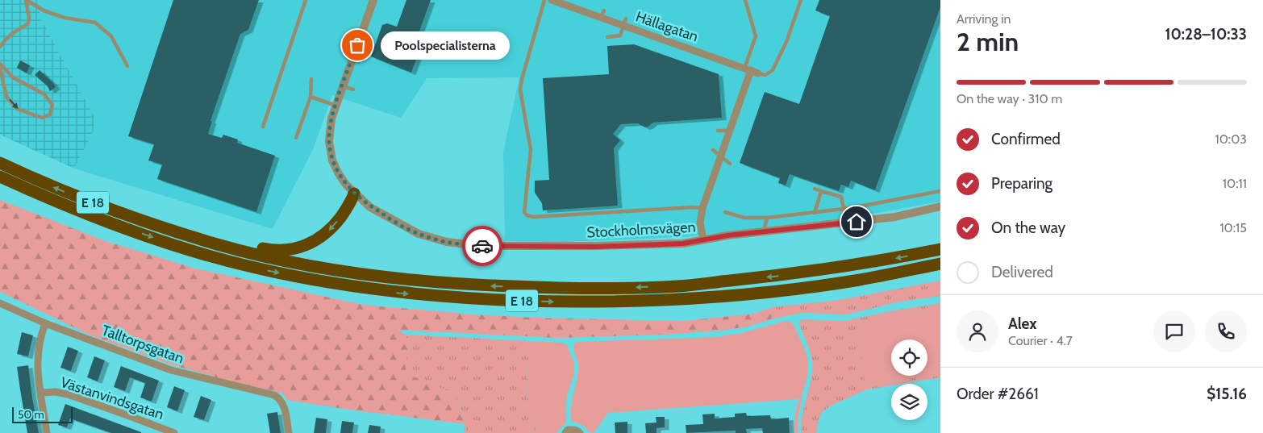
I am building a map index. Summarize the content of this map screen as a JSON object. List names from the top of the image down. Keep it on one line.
{"streets":{"highway":["E 18"],"street":["Hällagatan","Stockholmsvägen","Talltorpsgatan","Västanvindsgatan"]},"crossings":[["E 18","Stockholmsvägen"]],"places":["Poolspecialisterna"],"scale_bar":"50 m","page":{"heading":["2 min","Arriving in","10:28–10:33"],"panel":["Alex","Courier · 4.7","Order #2661","$15.16"],"bubble":"Poolspecialisterna","bar":"On the way · 310 m","list":[["Confirmed","10:03"],["Preparing","10:11"],["On the way","10:15"],"Delivered"],"scale":"50 m"}}
